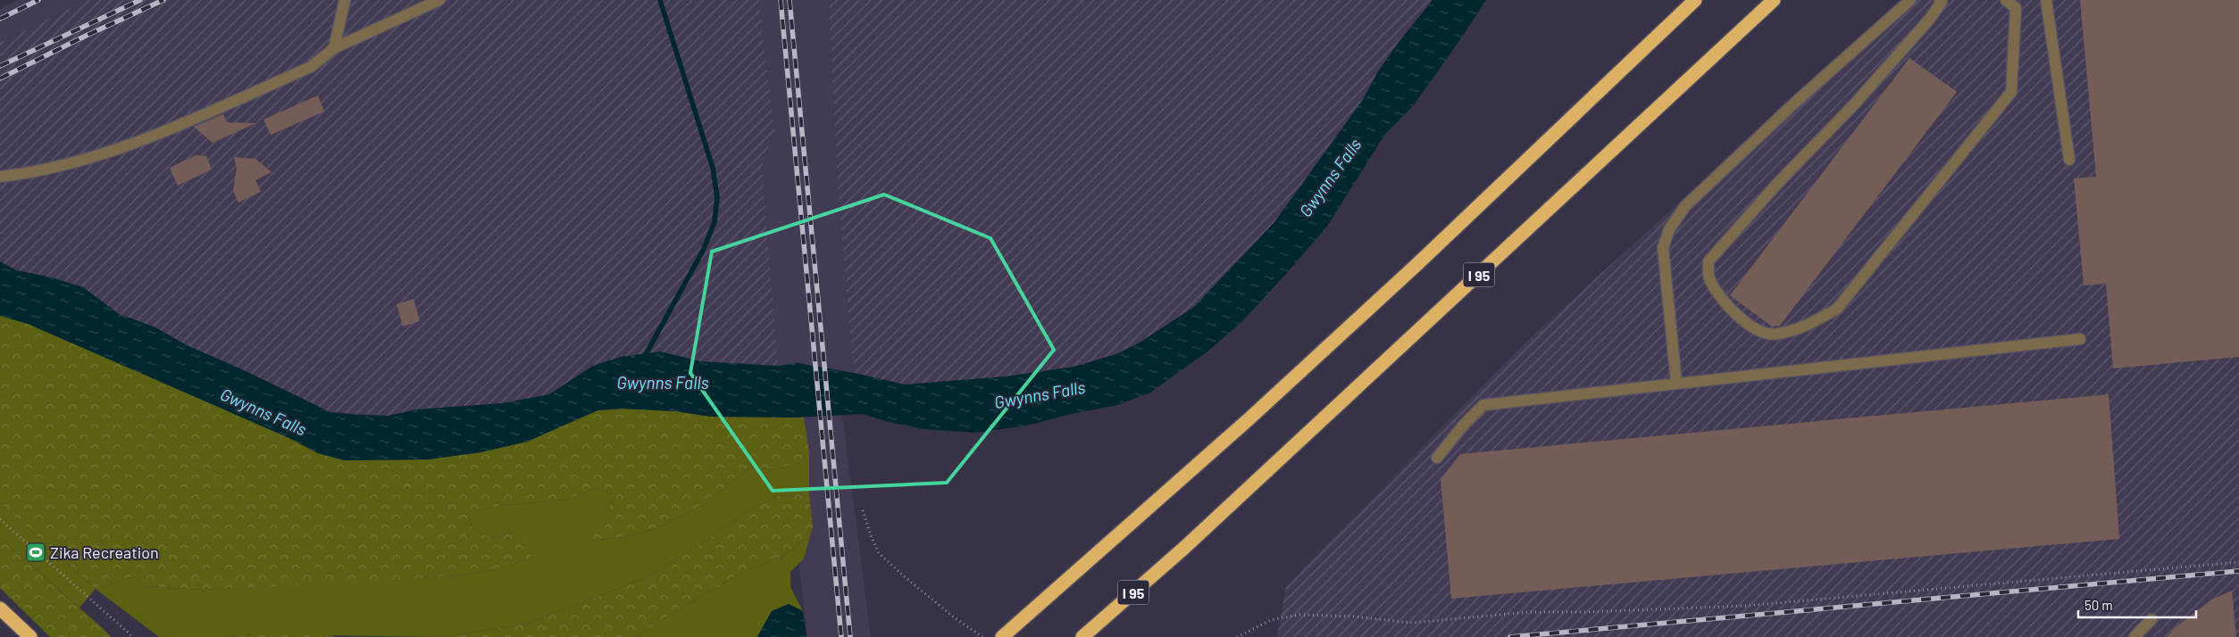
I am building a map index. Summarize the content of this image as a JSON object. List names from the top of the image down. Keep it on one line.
{"streets":{"highway":["I 95"]},"water":["Gwynns Falls"],"places":{"sports":["Zika Recreation"]},"scale_bar":"50 m"}
